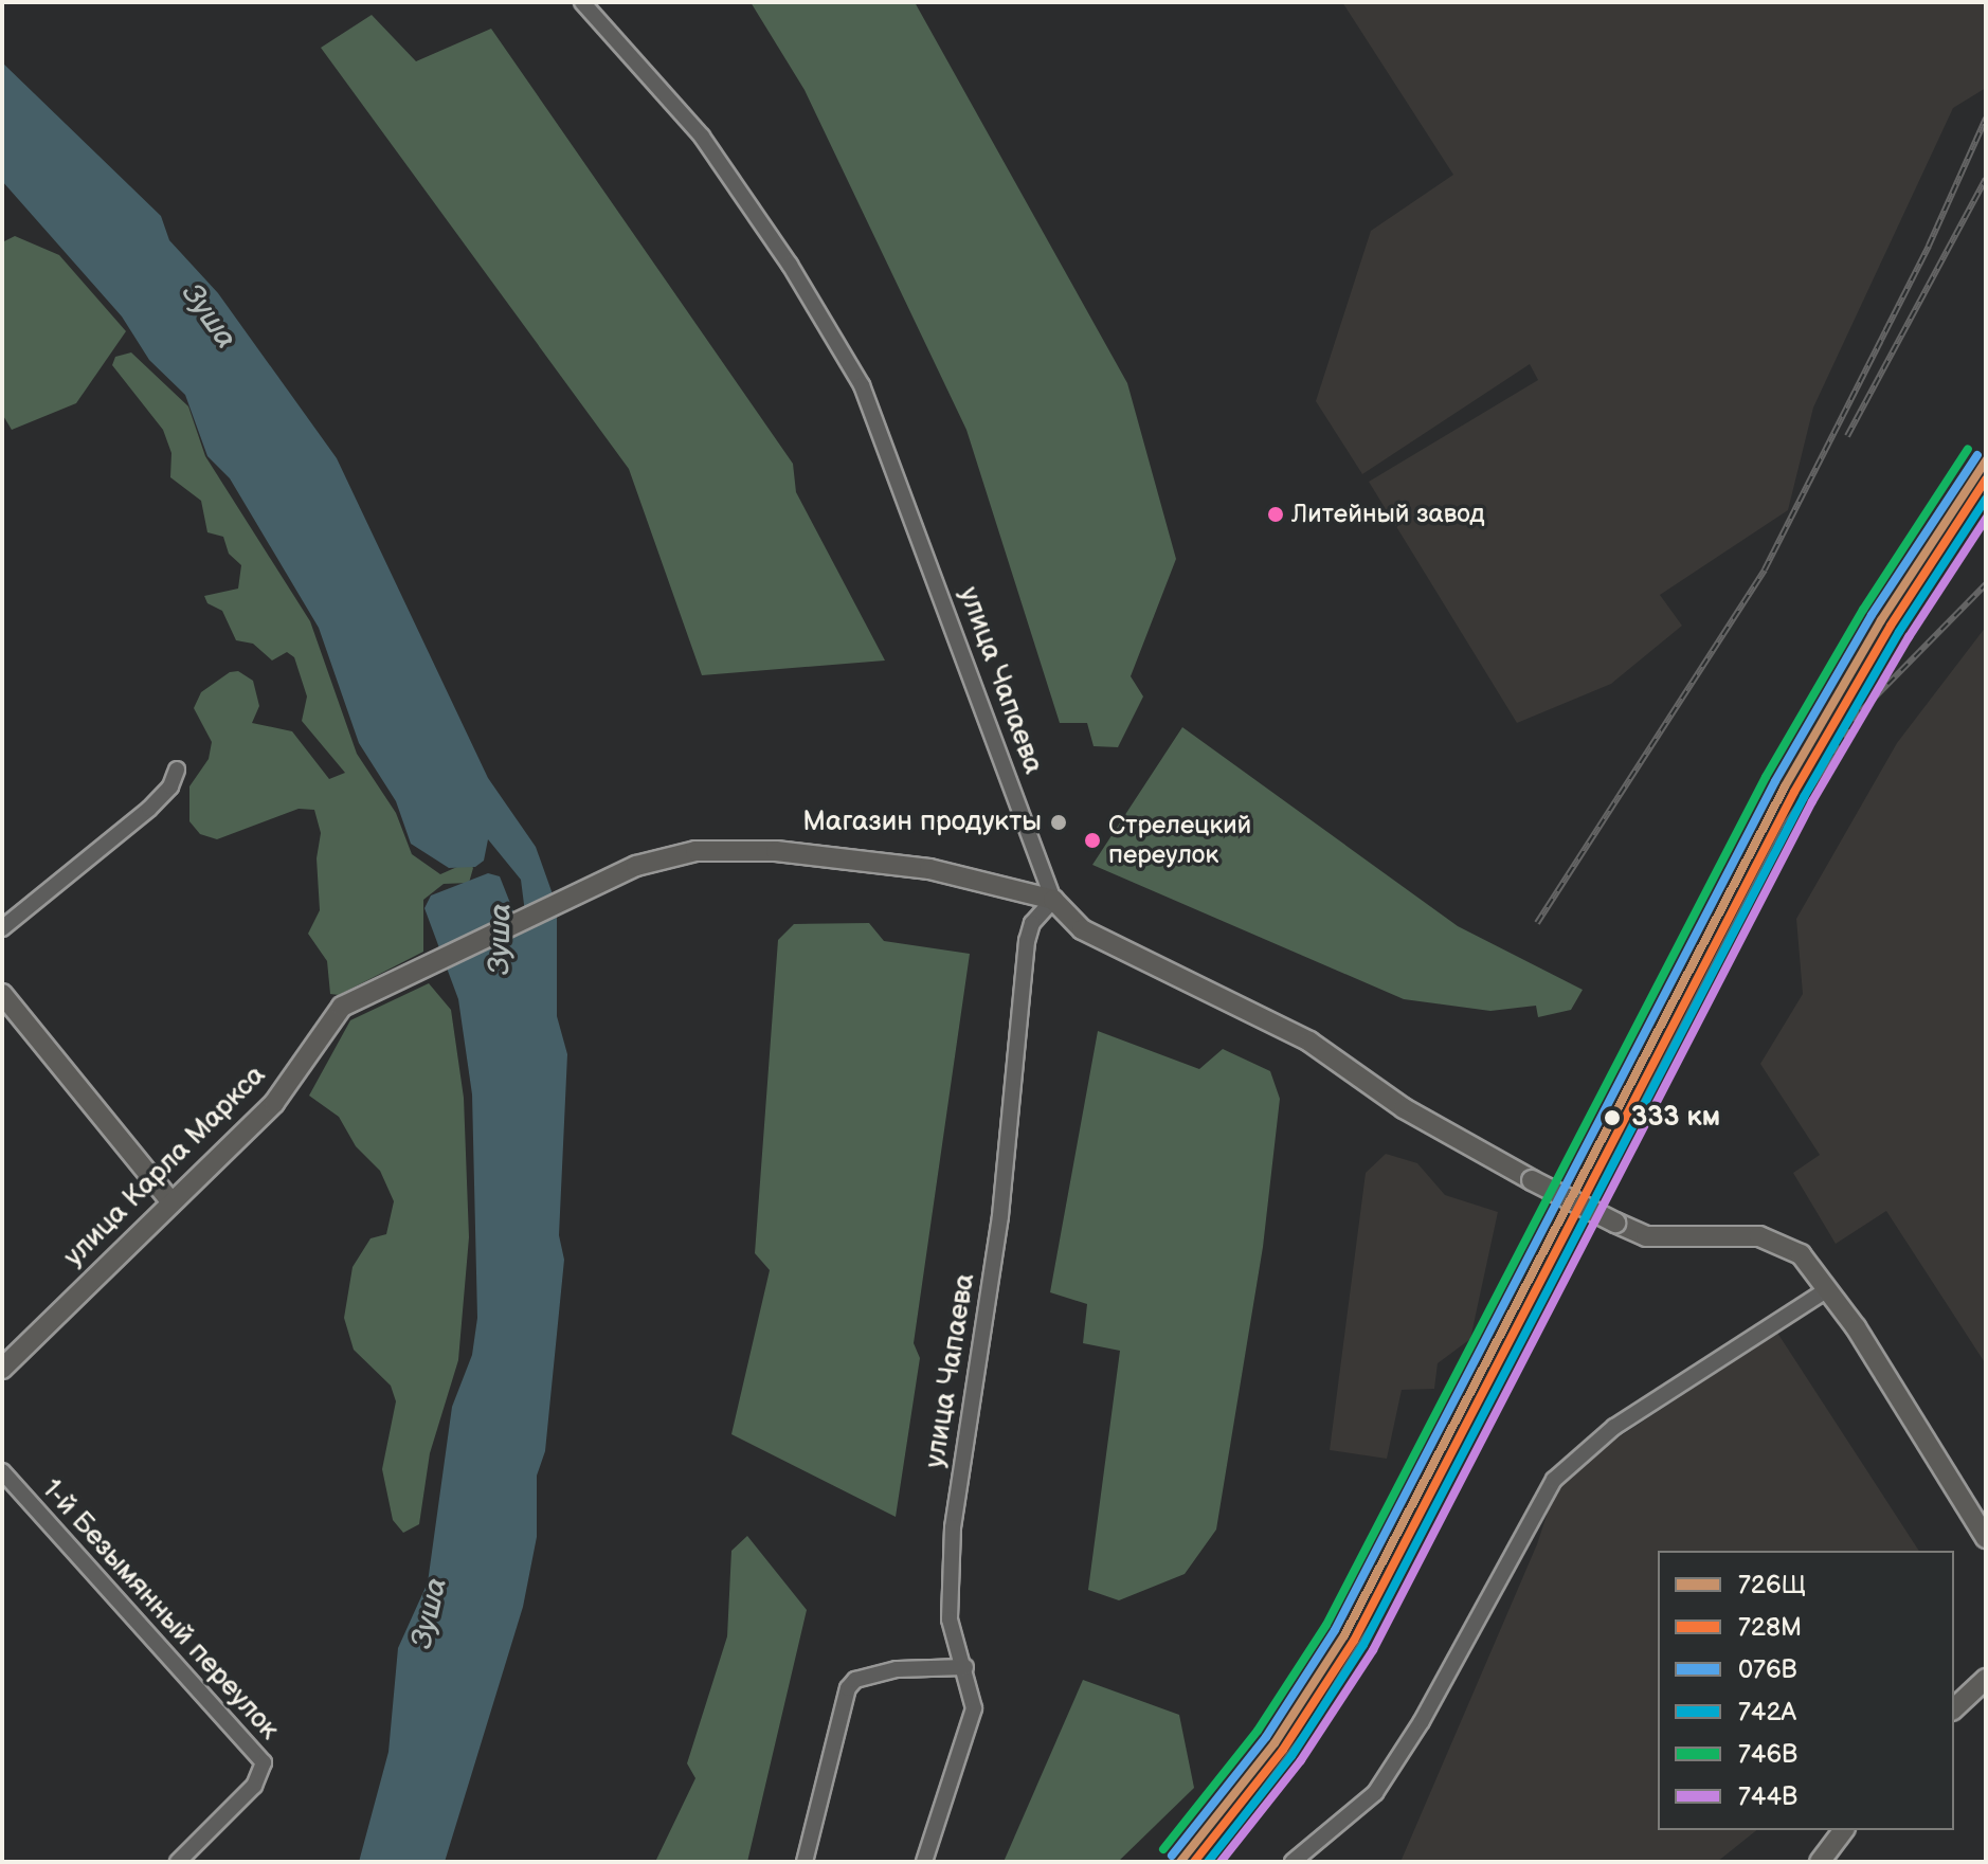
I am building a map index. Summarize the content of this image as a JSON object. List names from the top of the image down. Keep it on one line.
{"streets":{"main road":["улица Карла Маркса"],"street":["улица Чапаева","1-й Безымянный переулок"]},"crossings":[["улица Чапаева","улица Карла Маркса"]],"water":["Зуша"],"places":["Литейный завод","Магазин продукты","Стрелецкий переулок","333 км"],"lines":["transit line 746В","transit line 076В","transit line 726Щ","transit line 728М","transit line 742А","transit line 744В"],"legend":["726Щ","728М","076В","742А","746В","744В"]}
